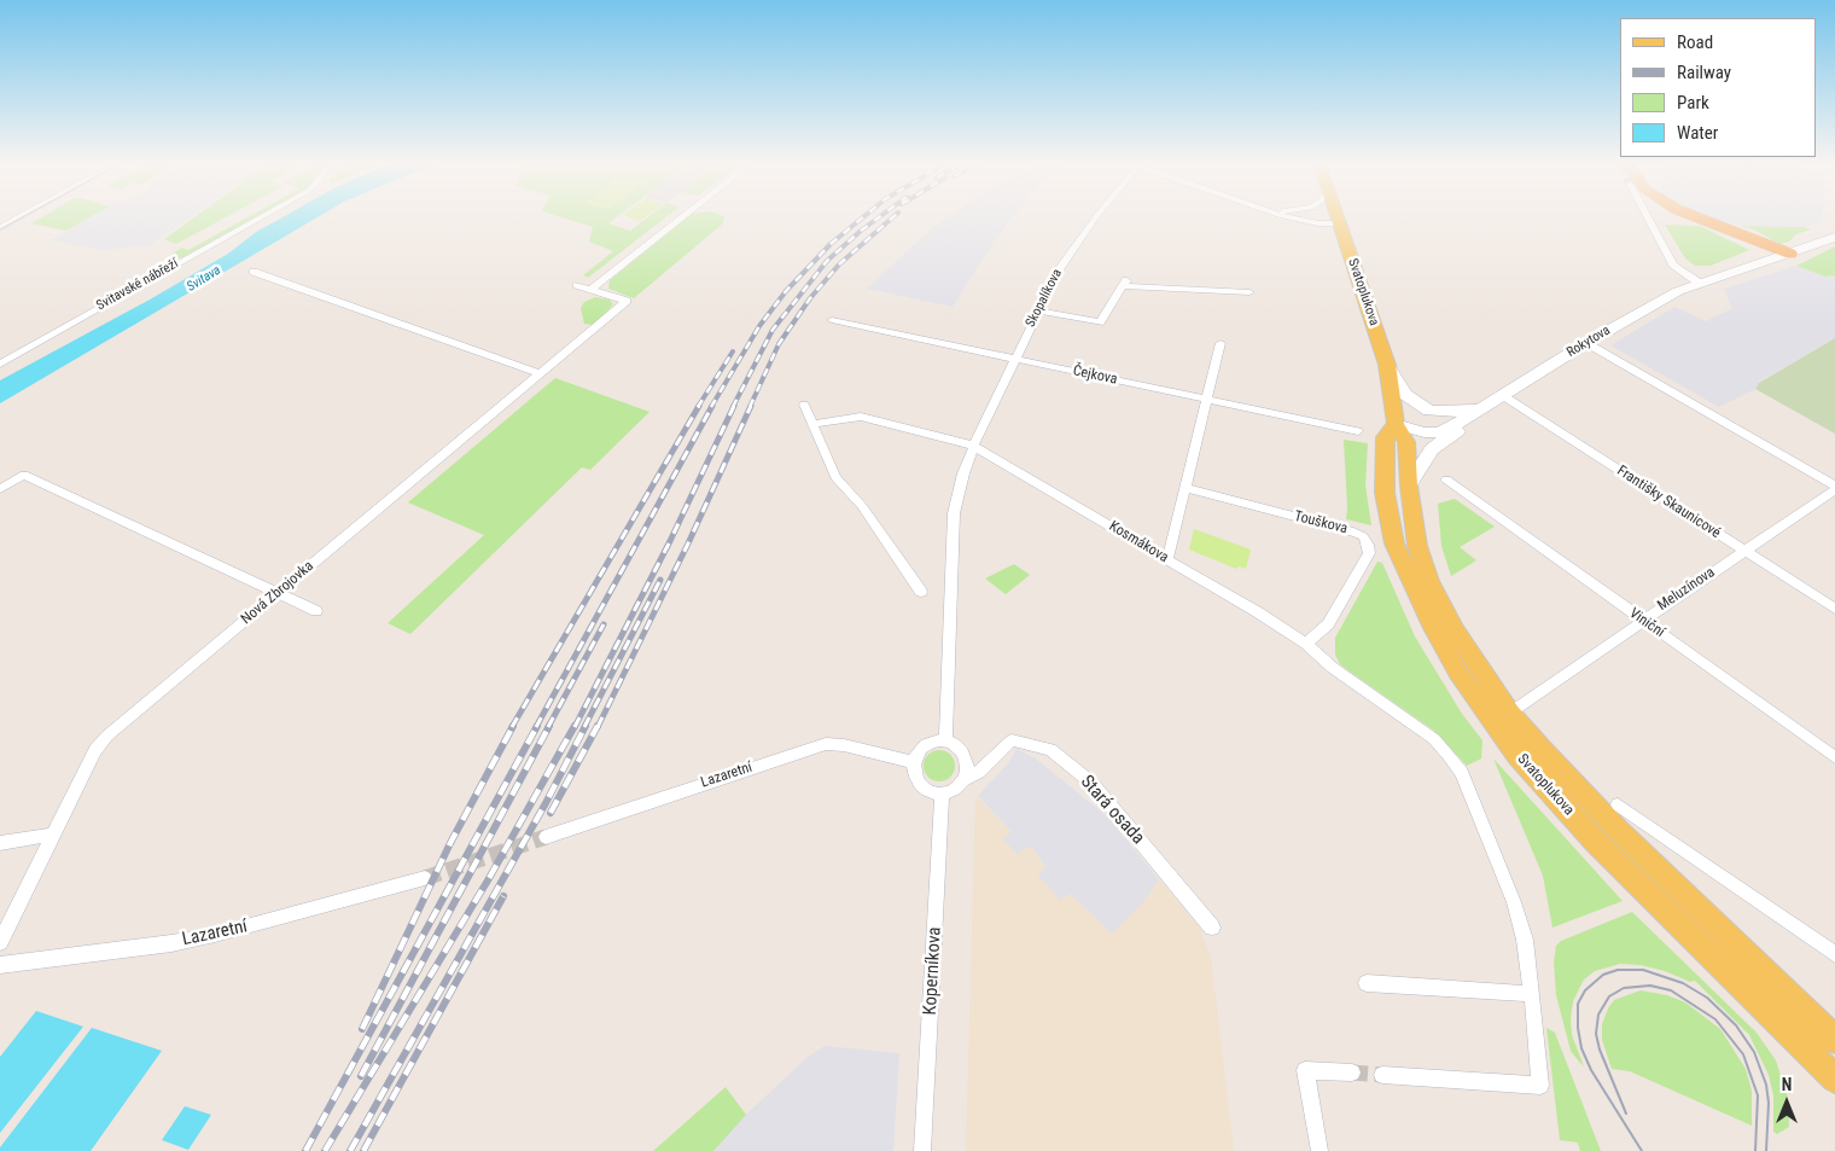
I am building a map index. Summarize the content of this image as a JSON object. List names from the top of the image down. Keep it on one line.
{"streets":{"main road":["Svatoplukova","Rokytova"],"street":["Svitavské nábřeží","Skopalíkova","Čejkova","Františky Skaunicové","Touškova","Kosmákova","Meluzínova","Nová Zbrojovka","Viniční","Lazaretní","Stará osada","Koperníkova"]},"crossings":[["Svatoplukova","Meluzínova"],["Skopalíkova","Čejkova"],["Skopalíkova","Kosmákova"],["Rokytova","Františky Skaunicové"],["Františky Skaunicové","Meluzínova"],["Touškova","Kosmákova"],["Meluzínova","Viniční"],["Lazaretní","Stará osada"],["Lazaretní","Koperníkova"],["Stará osada","Koperníkova"]],"water":["Svitava"],"legend":["Road","Railway","Park","Water"],"north":"top"}
